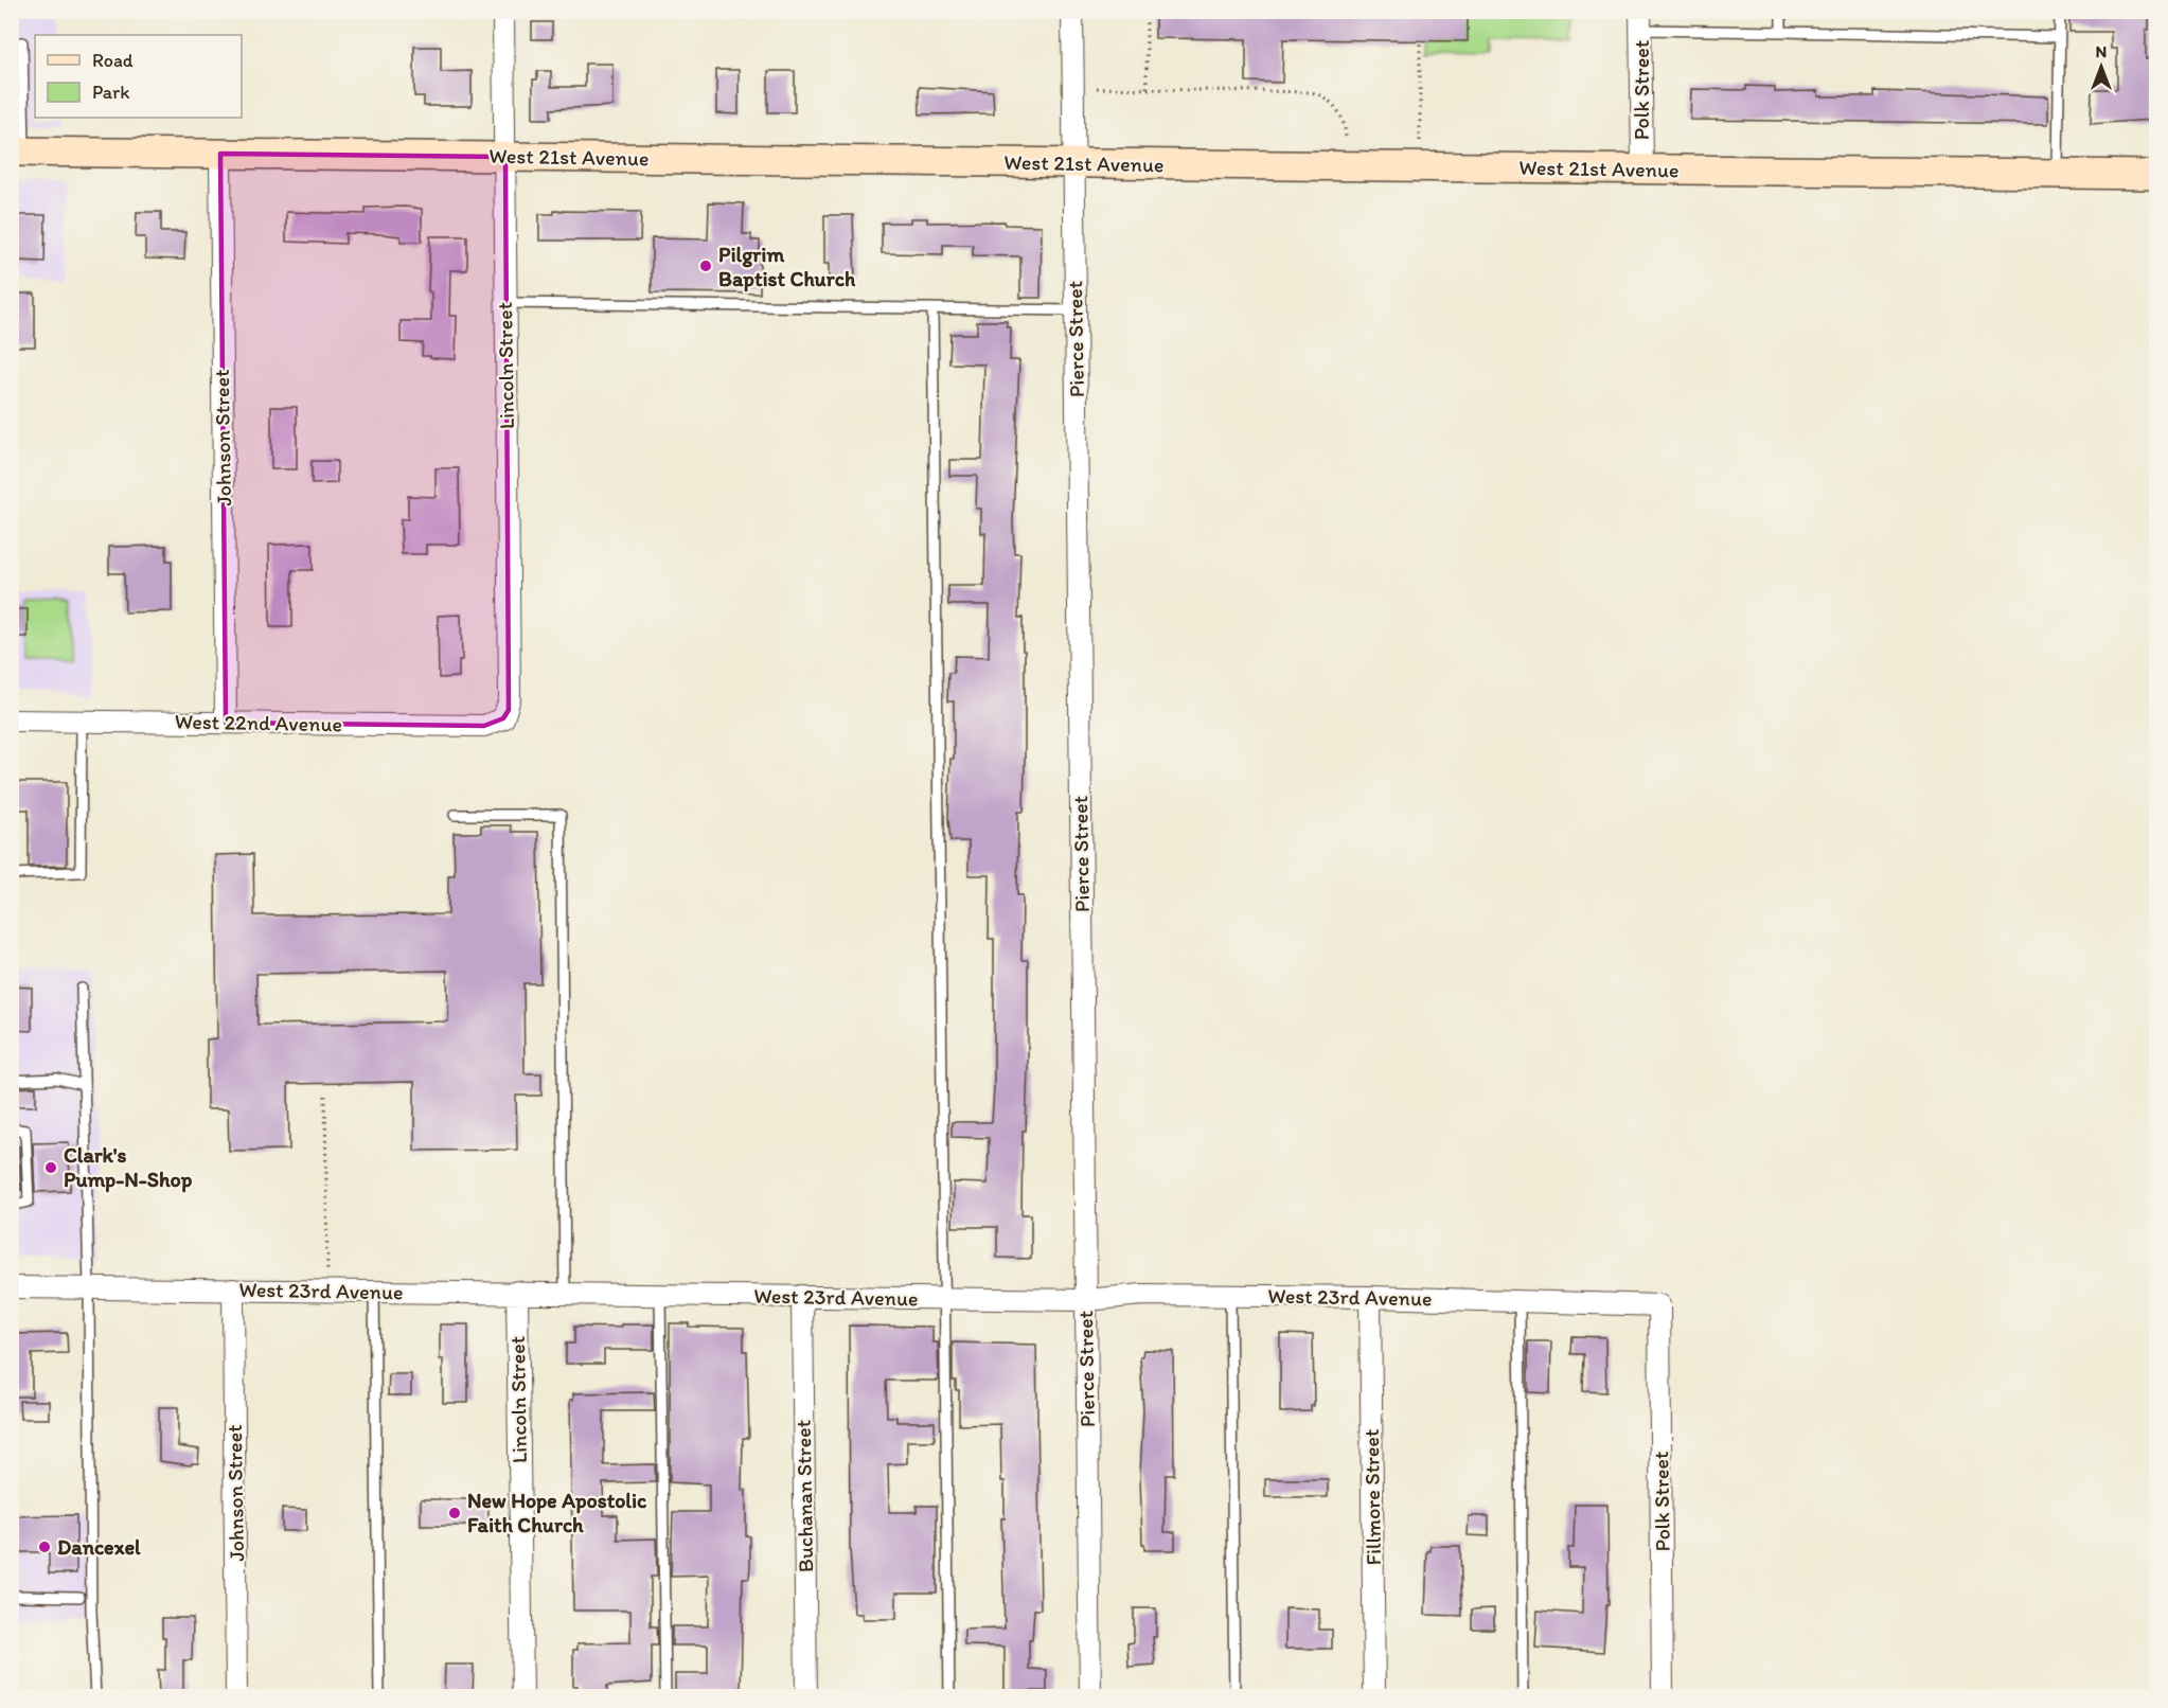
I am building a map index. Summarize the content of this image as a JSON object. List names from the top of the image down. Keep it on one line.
{"streets":{"street":["Polk Street","West 21st Avenue","Pierce Street","Lincoln Street","Johnson Street","West 22nd Avenue","West 23rd Avenue","Buchanan Street","Fillmore Street"]},"crossings":[["Polk Street","West 21st Avenue"],["Polk Street","West 23rd Avenue"],["West 21st Avenue","Pierce Street"],["West 21st Avenue","Lincoln Street"],["West 21st Avenue","Johnson Street"],["Pierce Street","West 23rd Avenue"],["Lincoln Street","West 22nd Avenue"],["Lincoln Street","West 23rd Avenue"],["Johnson Street","West 22nd Avenue"],["Johnson Street","West 23rd Avenue"],["West 23rd Avenue","Buchanan Street"],["West 23rd Avenue","Fillmore Street"]],"places":["Pilgrim Baptist Church","Clark's Pump-N-Shop","New Hope Apostolic Faith Church","Dancexel"],"legend":["Road","Park"],"north":"top"}
